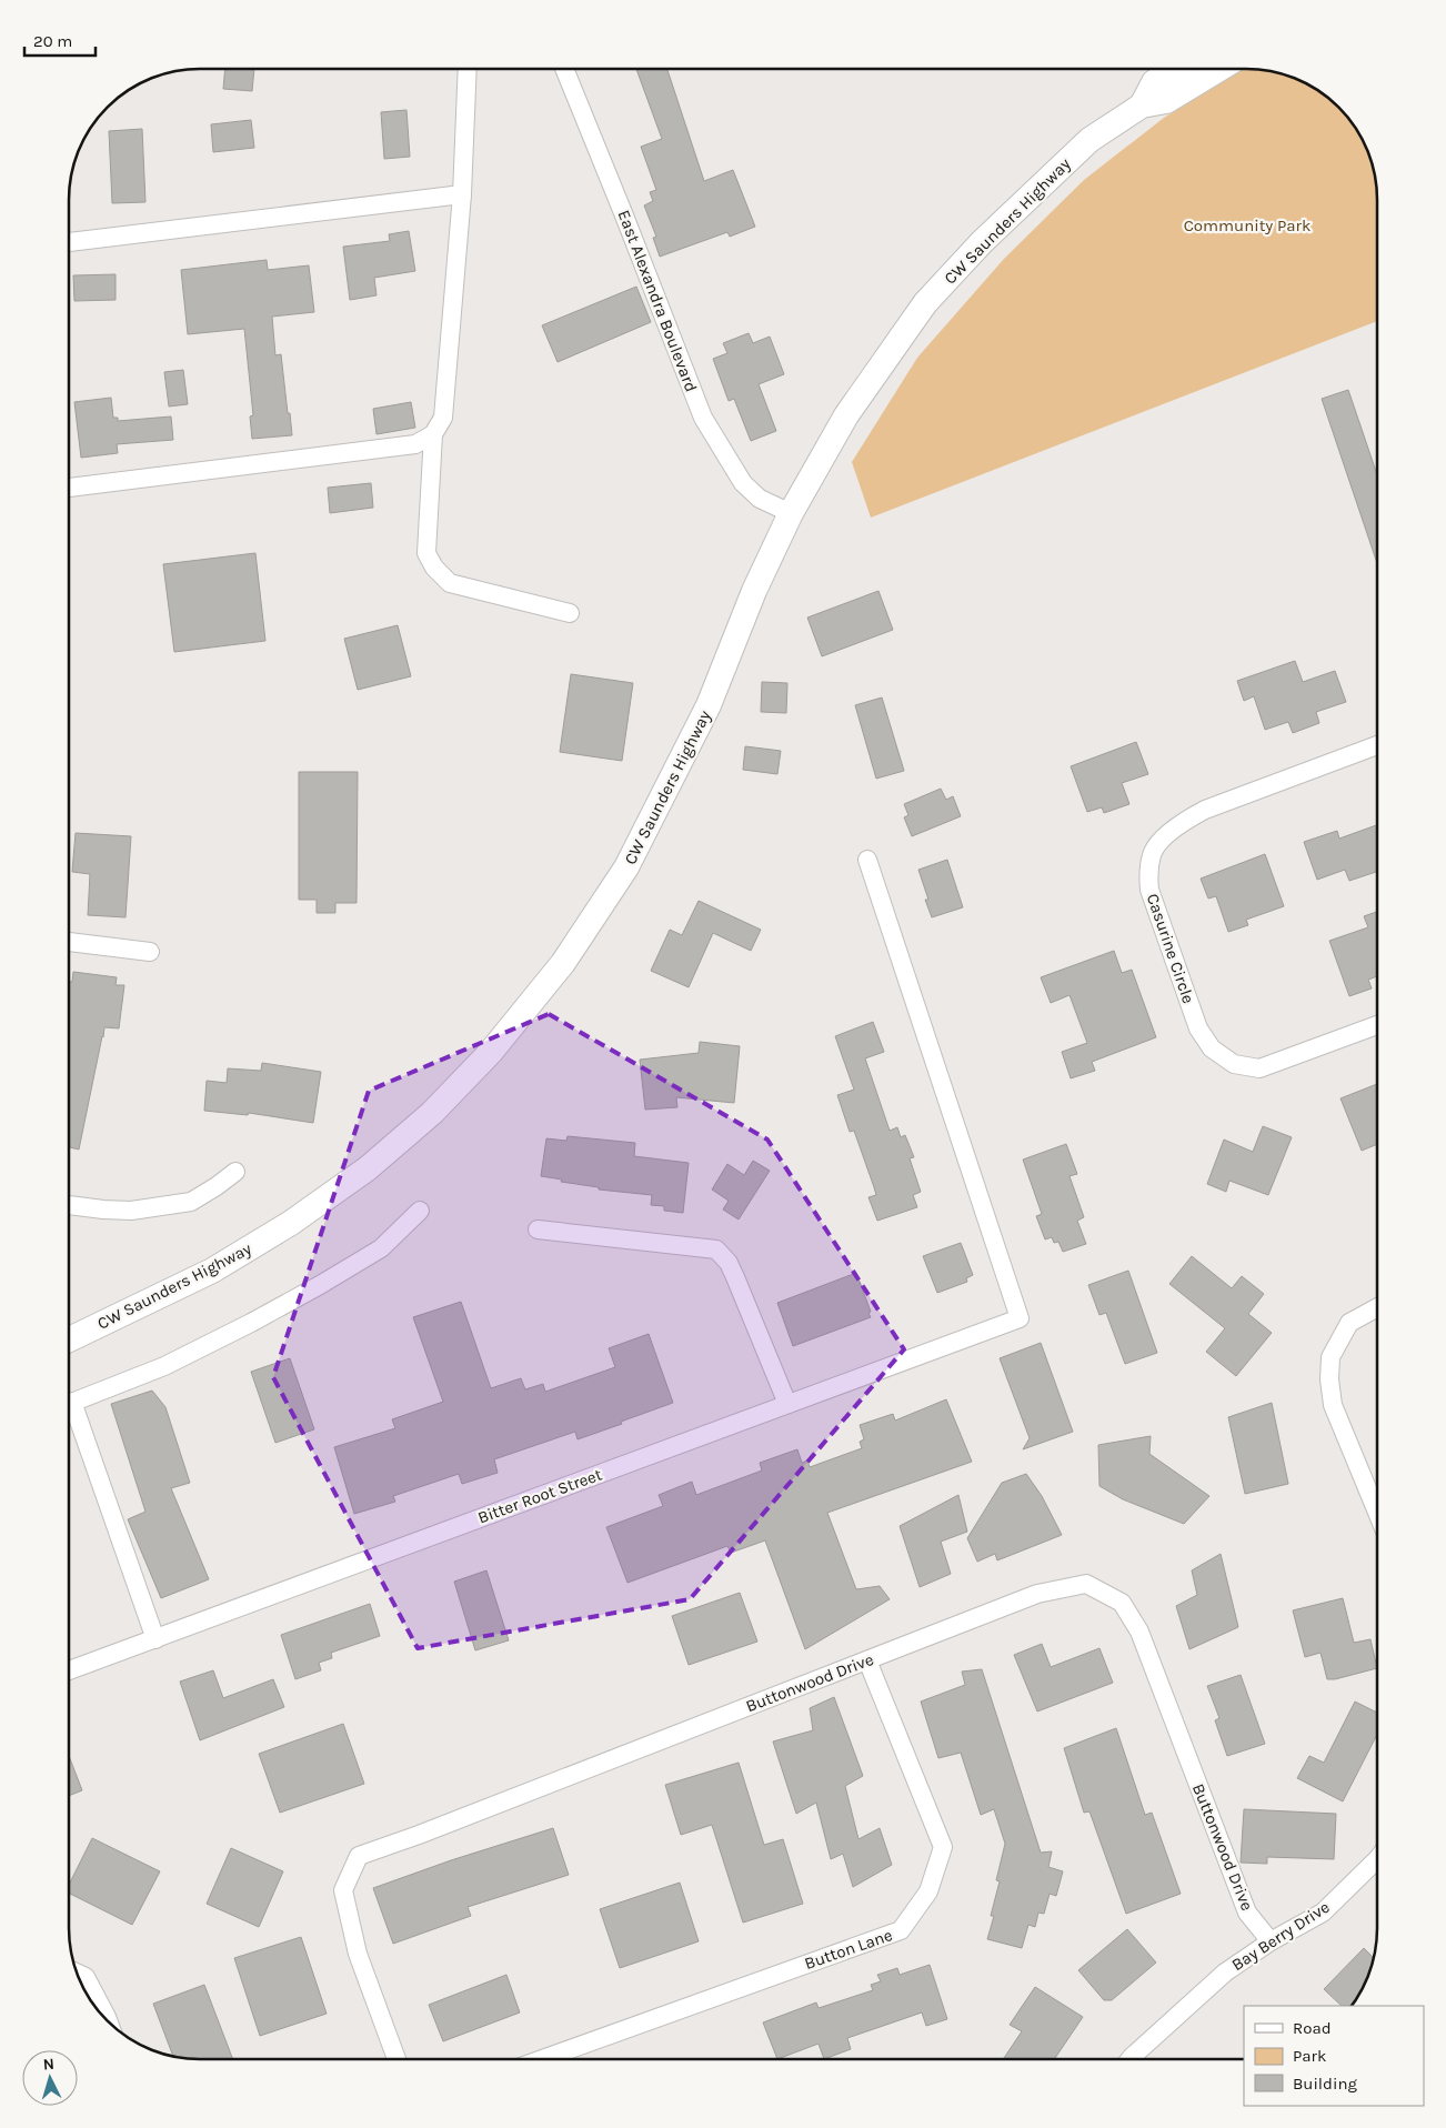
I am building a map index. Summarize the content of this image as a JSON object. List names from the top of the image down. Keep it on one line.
{"streets":{"main road":["CW Saunders Highway"],"street":["East Alexandra Boulevard","Casurine Circle","Bitter Root Street","Buttonwood Drive","Bay Berry Drive","Button Lane"]},"crossings":[["CW Saunders Highway","East Alexandra Boulevard"],["Buttonwood Drive","Bay Berry Drive"],["Buttonwood Drive","Button Lane"]],"parks":["Community Park"],"legend":["Road","Park","Building"],"scale_bar":"20 m","north":"top"}
